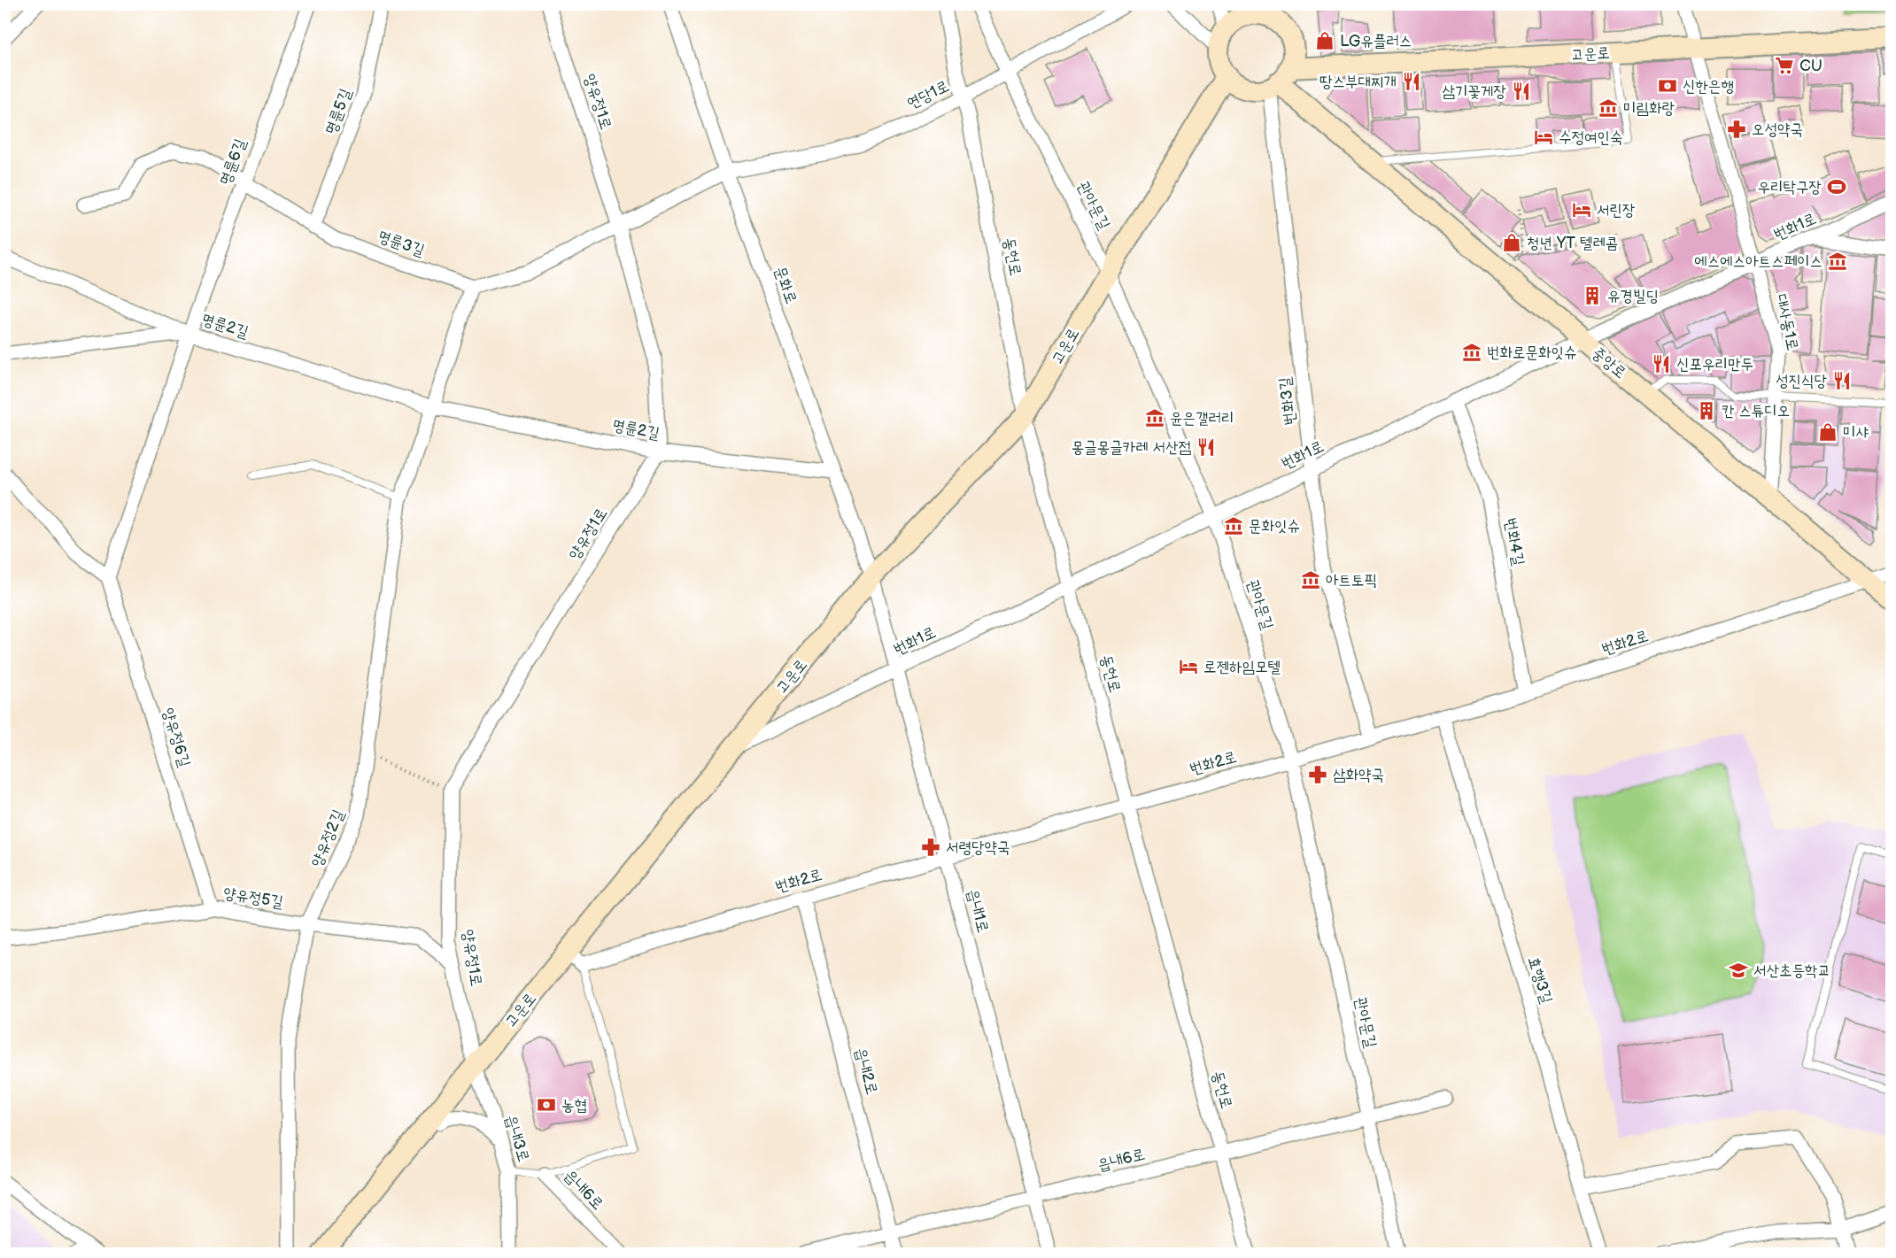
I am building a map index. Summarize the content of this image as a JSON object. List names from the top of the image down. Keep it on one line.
{"streets":{"street":["고운로","연당1로","양유정1로","명륜5길","명륜6길","관아문길","번화1로","명륜3길","동헌로","문화로","대사동1로","명륜2길","중앙로","번화3길","번화4길","번화2로","양유정6길","양유정2길","양유정5길","읍내1로","효행3길","읍내2로","읍내3로","읍내6로"]},"crossings":[["고운로","양유정1로"],["고운로","관아문길"],["고운로","번화1로"],["고운로","동헌로"],["고운로","문화로"],["고운로","대사동1로"],["고운로","중앙로"],["고운로","번화3길"],["고운로","번화2로"],["고운로","읍내1로"],["고운로","읍내3로"],["연당1로","관아문길"],["연당1로","동헌로"],["연당1로","문화로"],["양유정1로","명륜2길"],["양유정1로","양유정5길"],["양유정1로","읍내3로"],["명륜5길","명륜3길"],["명륜6길","명륜3길"],["명륜6길","명륜2길"],["관아문길","번화1로"],["관아문길","번화2로"],["관아문길","읍내6로"],["번화1로","동헌로"],["번화1로","대사동1로"],["번화1로","중앙로"],["번화1로","번화3길"],["번화1로","번화4길"],["번화1로","읍내1로"],["동헌로","번화2로"],["동헌로","읍내6로"],["문화로","명륜2길"],["문화로","읍내1로"],["대사동1로","중앙로"],["명륜2길","양유정2길"],["중앙로","번화3길"],["중앙로","번화2로"],["번화3길","번화2로"],["번화4길","번화2로"],["번화2로","읍내1로"],["번화2로","효행3길"],["번화2로","읍내2로"],["양유정6길","양유정5길"],["양유정2길","양유정5길"],["읍내1로","읍내6로"],["읍내2로","읍내6로"],["읍내3로","읍내6로"]],"places":{"shop":["LG유플러스","청년 YT 텔레콤","미샤"],"supermarket":["CU"],"restaurant":["땅스부대찌개","삼기꽃게장","신포우리만두","성진식당","몽글몽글카레 서산점"],"bank":["신한은행","농협"],"museum":["미림화랑","에스에스아트스페이스","번화로문화잇슈","윤은갤러리","문화잇슈","아트토픽"],"pharmacy":["오성약국","삼화약국","서령당약국"],"hotel":["수정여인숙","서린장","로젠하임모텔"],"sports":["우리탁구장"],"building":["유경빌딩","칸 스튜디오"],"school or university":["서산초등학교"]}}
